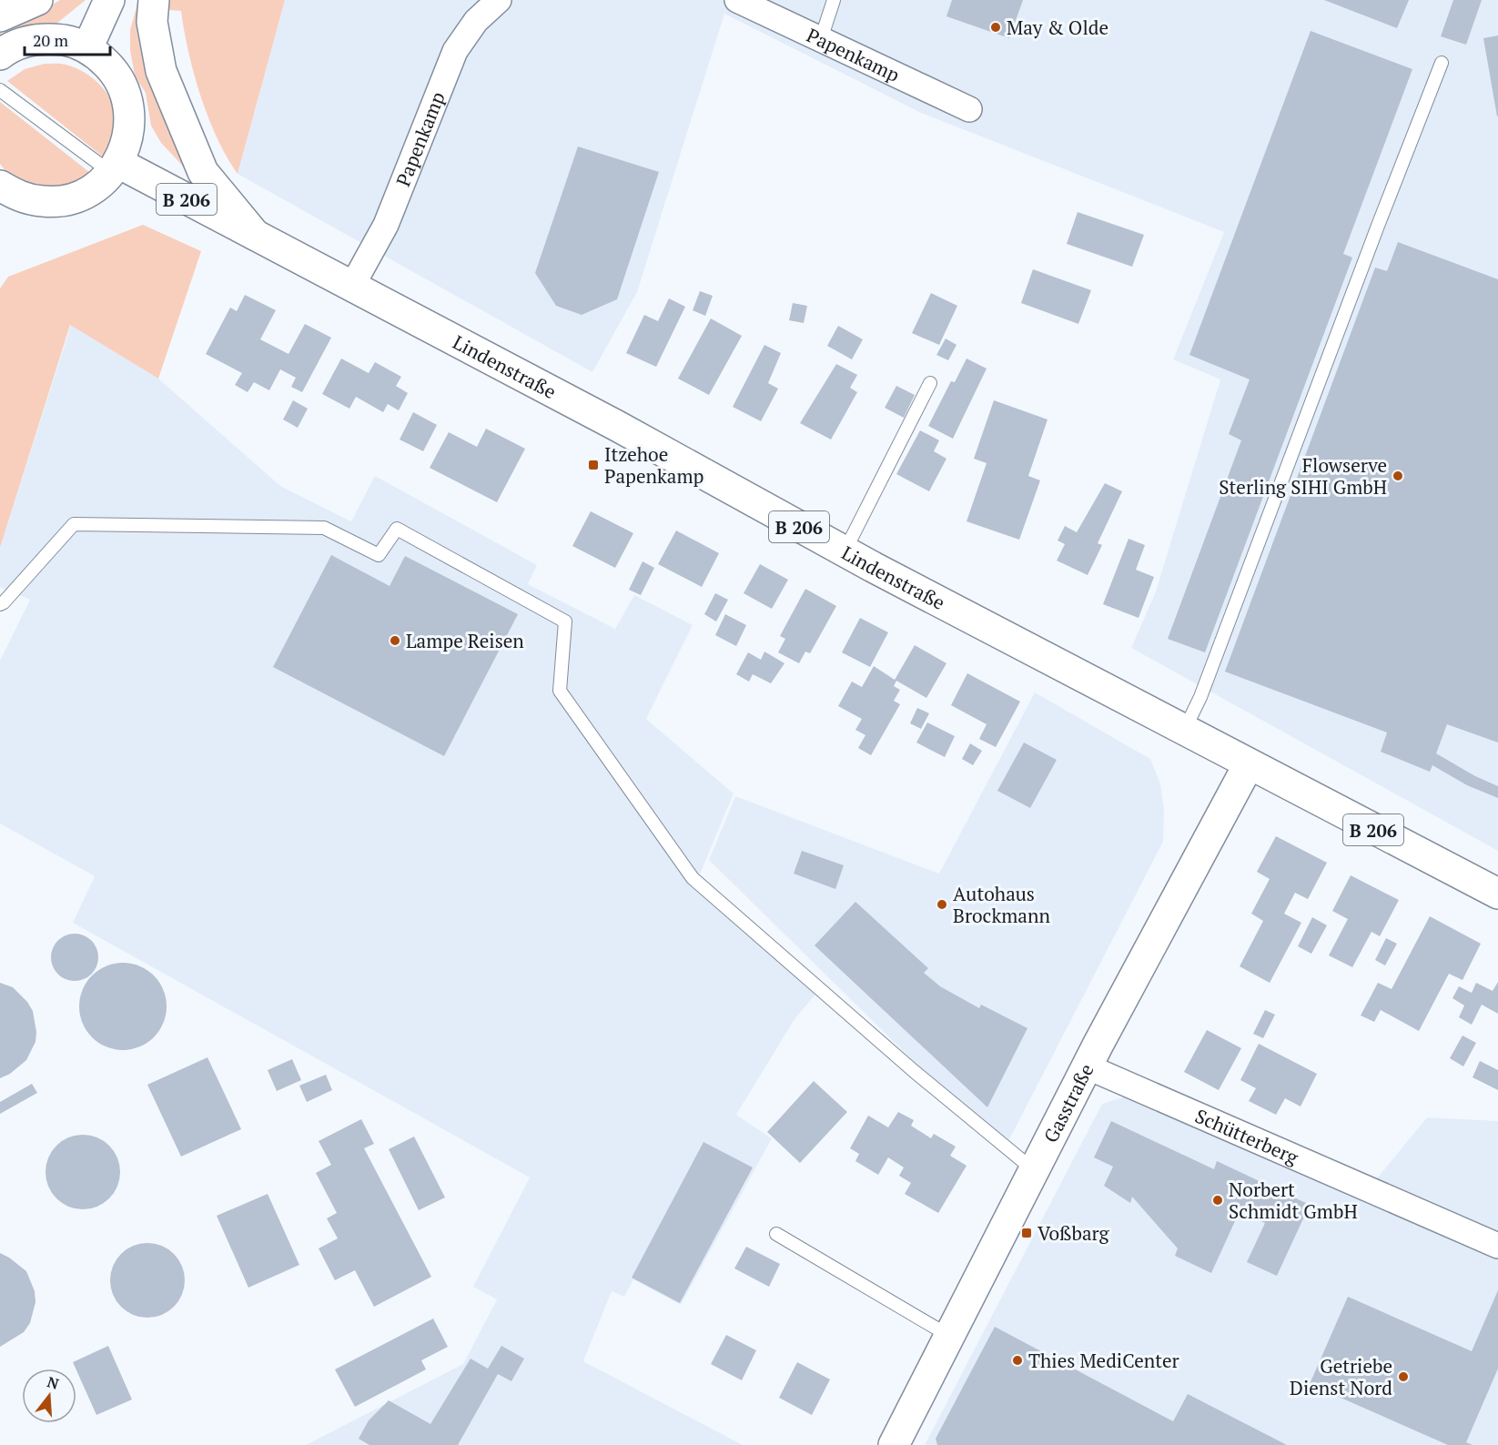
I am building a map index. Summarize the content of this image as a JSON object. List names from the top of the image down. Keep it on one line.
{"streets":{"main road":["B 206","Lindenstraße","Gasstraße"],"street":["Papenkamp","Schütterberg"]},"crossings":[["Papenkamp","Lindenstraße"],["Lindenstraße","Gasstraße"],["Gasstraße","Schütterberg"]],"places":{"other":["May & Olde","Flowserve Sterling SIHI GmbH","Lampe Reisen","Autohaus Brockmann","Norbert Schmidt GmbH","Thies MediCenter","Getriebe Dienst Nord"],"transit":["Itzehoe Papenkamp","Voßbarg"]},"scale_bar":"20 m","north":"top"}
